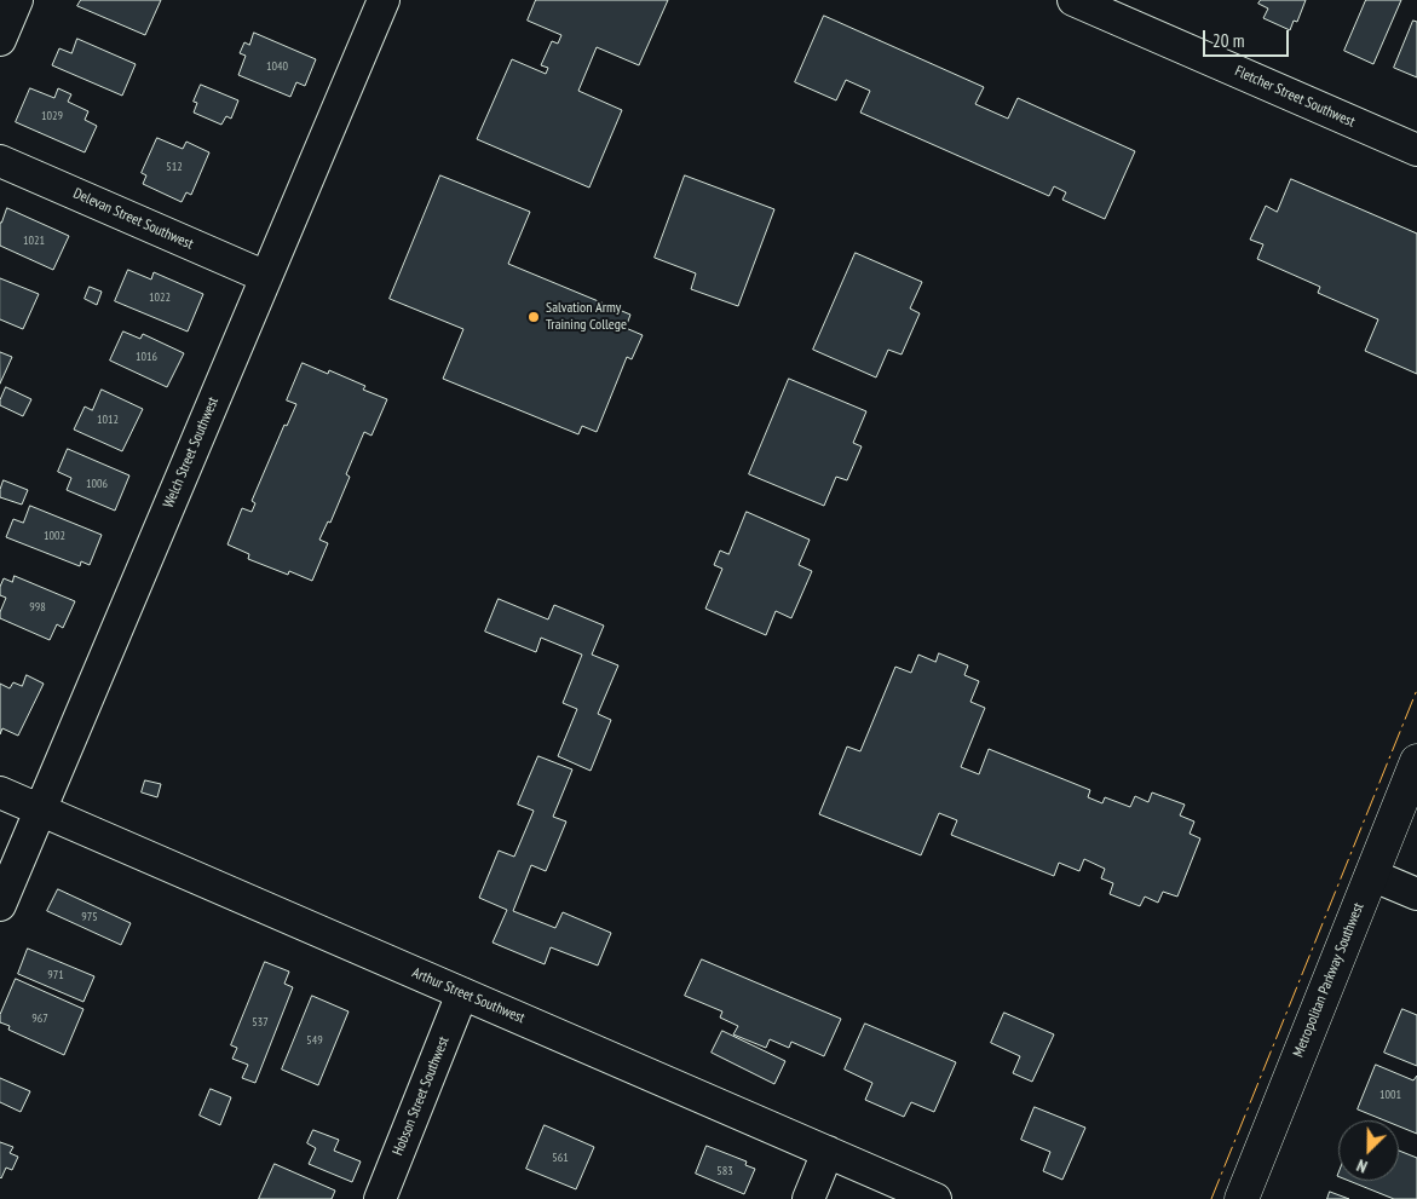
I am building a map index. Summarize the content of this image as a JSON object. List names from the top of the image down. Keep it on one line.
{"streets":{"main road":["Metropolitan Parkway Southwest"],"street":["Fletcher Street Southwest","Delevan Street Southwest","Welch Street Southwest","Arthur Street Southwest","Hobson Street Southwest"]},"crossings":[["Delevan Street Southwest","Welch Street Southwest"],["Welch Street Southwest","Arthur Street Southwest"],["Arthur Street Southwest","Hobson Street Southwest"]],"places":["Salvation Army Training College"],"house_numbers":["1040","1029","512","1021","1022","1016","1012","1006","1002","998","975","971","967","537","549","1001","561","583"],"scale_bar":"20 m","north":"bottom left"}
